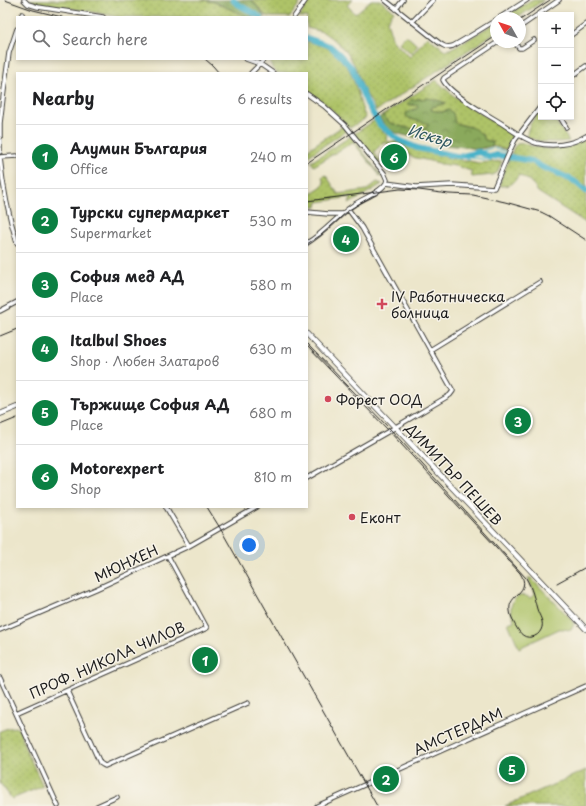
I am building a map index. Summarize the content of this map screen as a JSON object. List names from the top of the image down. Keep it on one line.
{"streets":{"main road":["ДИМИТЪР ПЕШЕВ"],"street":["МЮНХЕН","ПРОФ. НИКОЛА ЧИЛОВ","АМСТЕРДАМ"]},"crossings":[["МЮНХЕН","ПРОФ. НИКОЛА ЧИЛОВ"]],"water":["Искър"],"places":{"health":["IV Работническа болница"],"other":["Форест ООД","Еконт"]},"north":"top left","page":{"map_buttons":["+","−"],"search":"Search here","heading":["Nearby","6 results"],"list":[{"mark":"1","name":"Алумин България","note":"Office","value":"240 m"},{"mark":"2","name":"Турски супермаркет","note":"Supermarket","value":"530 m"},{"mark":"3","name":"София мед АД","note":"Place","value":"580 m"},{"mark":"4","name":"Italbul Shoes","note":"Shop · Любен Златаров","value":"630 m"},{"mark":"5","name":"Тържище София АД","note":"Place","value":"680 m"},{"mark":"6","name":"Motorexpert","note":"Shop","value":"810 m"}],"pins":["6","4","3","1","5","2"]}}
